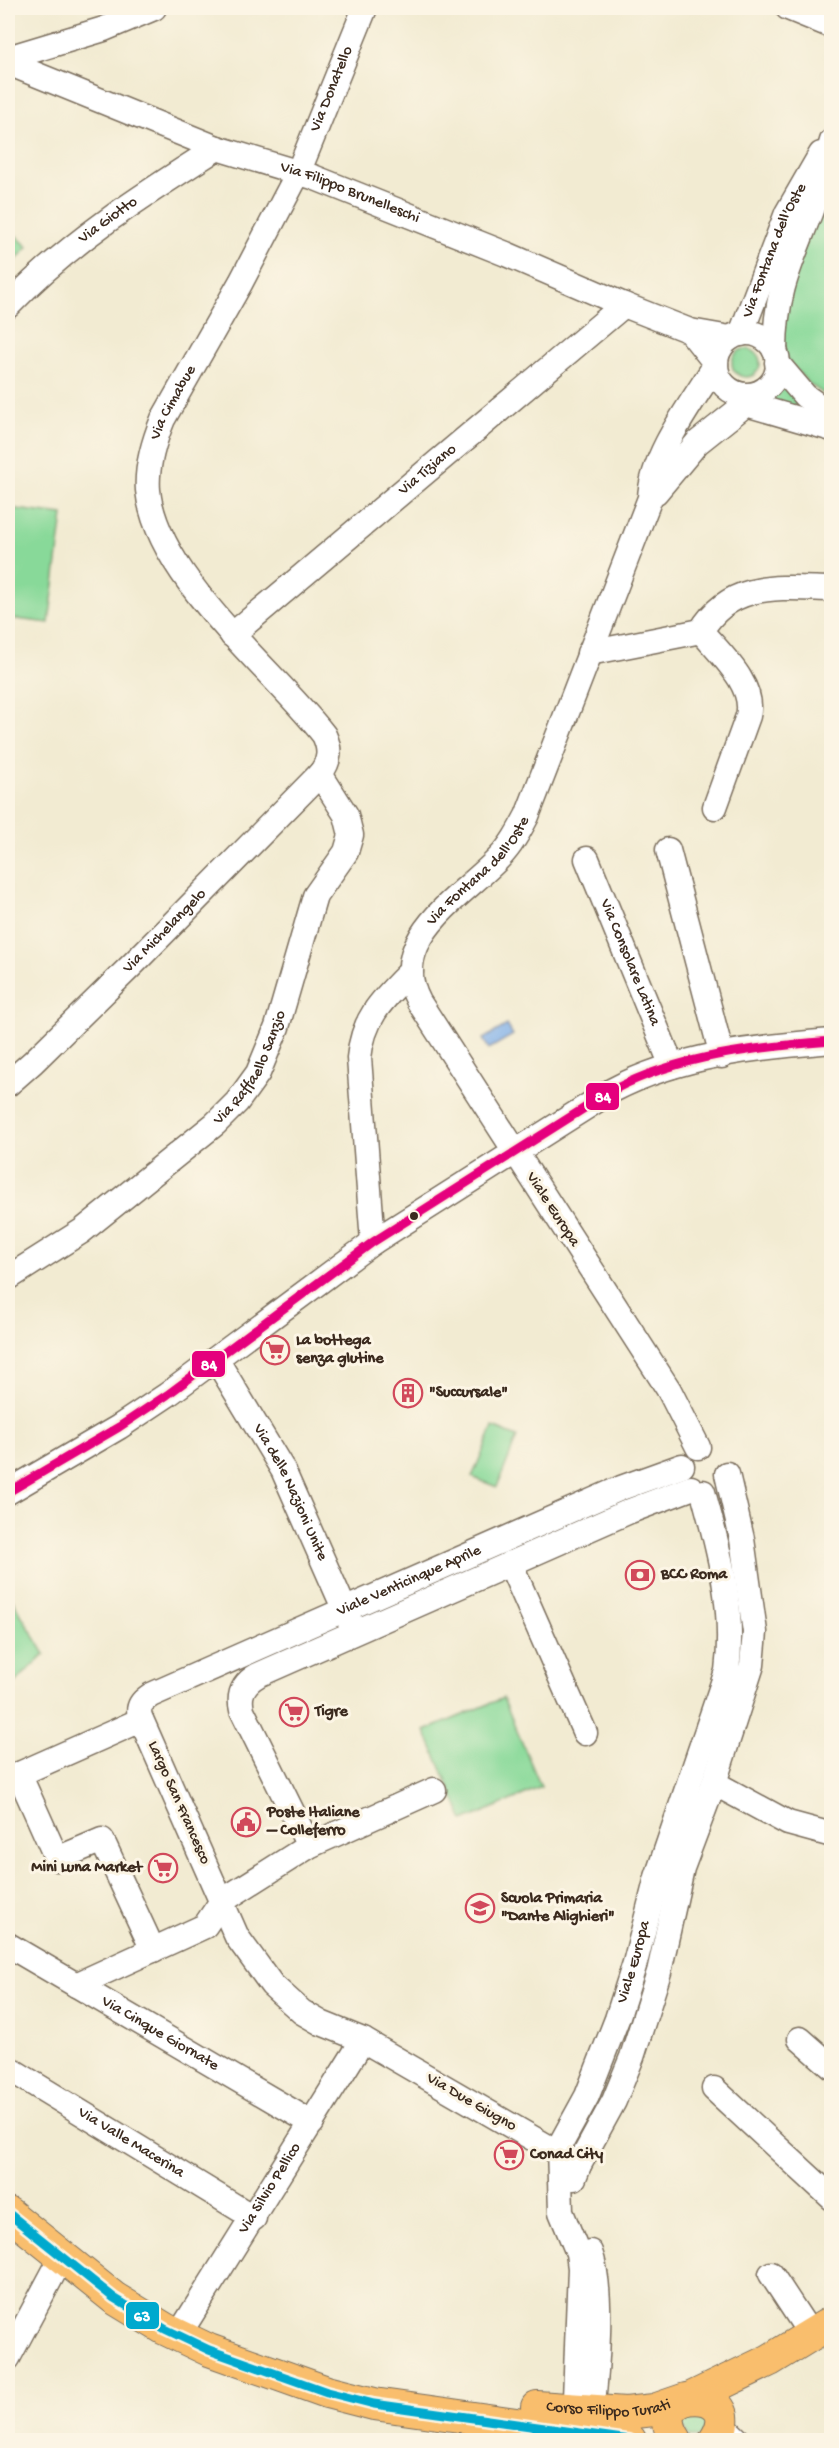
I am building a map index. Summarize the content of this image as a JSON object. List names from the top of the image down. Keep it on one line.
{"streets":{"main road":["Corso Filippo Turati"],"street":["Via Donatello","Via Filippo Brunelleschi","Via Giotto","Via Fontana dell'Oste","Via Cimabue","Via Tiziano","Via Michelangelo","Via Consolare Latina","Via Raffaello Sanzio","Viale Europa","Via delle Nazioni Unite","Viale Venticinque Aprile","Largo San Francesco","Via Cinque Giornate","Via Due Giugno","Via Valle Macerina","Via Silvio Pellico"]},"crossings":[["Via Donatello","Via Filippo Brunelleschi"],["Via Donatello","Via Cimabue"],["Via Filippo Brunelleschi","Via Giotto"],["Via Filippo Brunelleschi","Via Fontana dell'Oste"],["Via Filippo Brunelleschi","Via Cimabue"],["Via Filippo Brunelleschi","Via Tiziano"],["Via Fontana dell'Oste","Viale Europa"],["Via Cimabue","Via Tiziano"],["Via Cimabue","Via Michelangelo"],["Via Cimabue","Via Raffaello Sanzio"],["Via Michelangelo","Via Raffaello Sanzio"],["Viale Europa","Viale Venticinque Aprile"],["Viale Europa","Via Due Giugno"],["Viale Europa","Corso Filippo Turati"],["Via delle Nazioni Unite","Viale Venticinque Aprile"],["Viale Venticinque Aprile","Largo San Francesco"],["Largo San Francesco","Via Due Giugno"],["Largo San Francesco","Via Silvio Pellico"],["Via Cinque Giornate","Via Silvio Pellico"],["Via Due Giugno","Via Silvio Pellico"],["Via Valle Macerina","Via Silvio Pellico"],["Via Silvio Pellico","Corso Filippo Turati"]],"places":{"supermarket":["La bottega senza glutine","Tigre","Mini Luna Market","Conad City"],"building":["\"Succursale\""],"bank":["BCC Roma"],"public building":["Poste Italiane – Colleferro"],"school or university":["Scuola Primaria \"Dante Alighieri\""]},"lines":["transit line 84","transit line 63"]}
